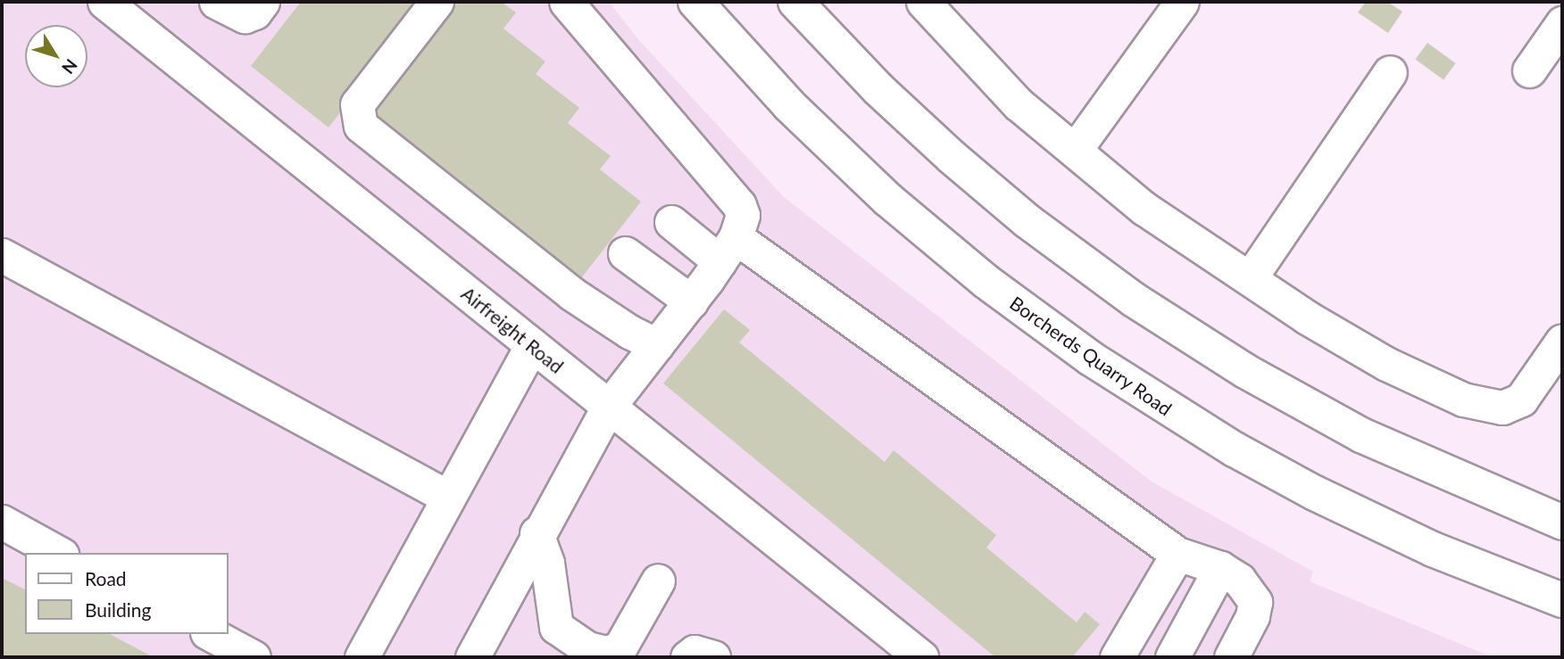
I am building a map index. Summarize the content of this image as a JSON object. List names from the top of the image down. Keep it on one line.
{"streets":{"main road":["Borcherds Quarry Road"],"lane":["Airfreight Road"]},"legend":["Road","Building"],"north":"bottom right"}
